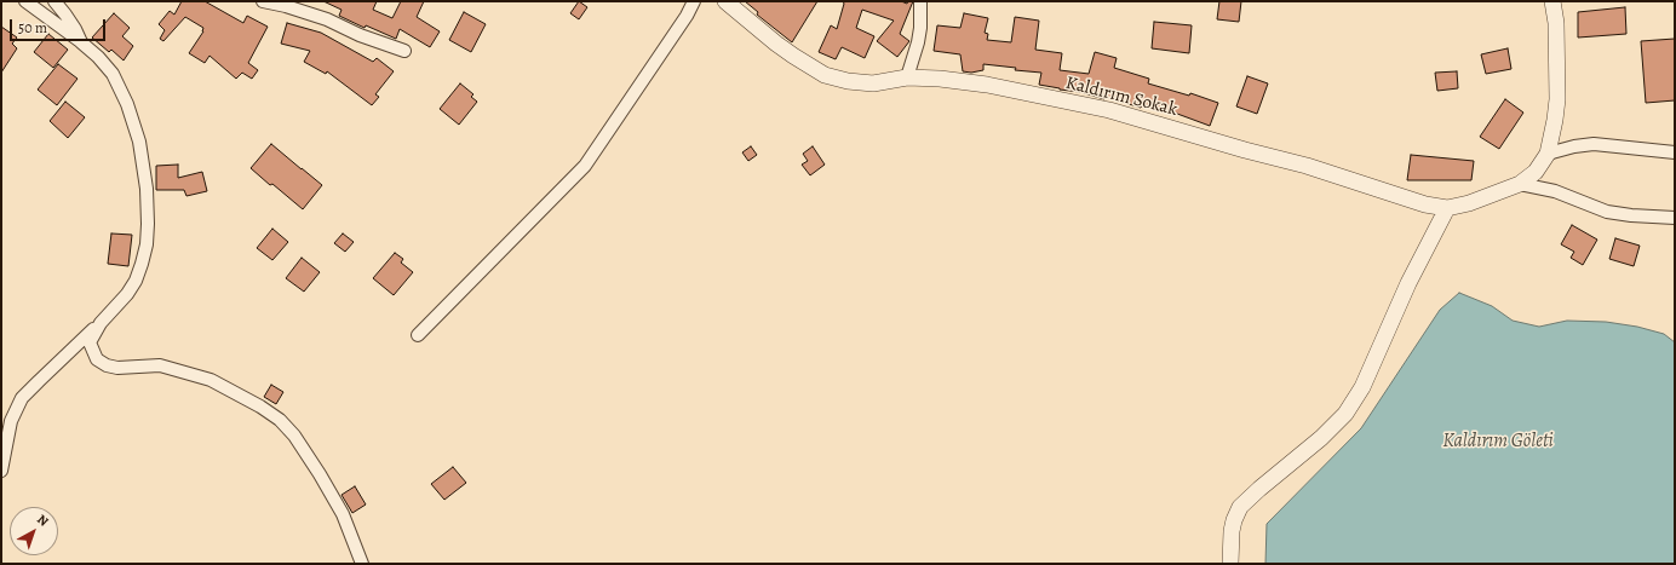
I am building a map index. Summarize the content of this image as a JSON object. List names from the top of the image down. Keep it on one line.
{"streets":{"street":["Kaldırım Sokak"]},"water":["Kaldırım Göleti"],"scale_bar":"50 m","north":"top right"}
